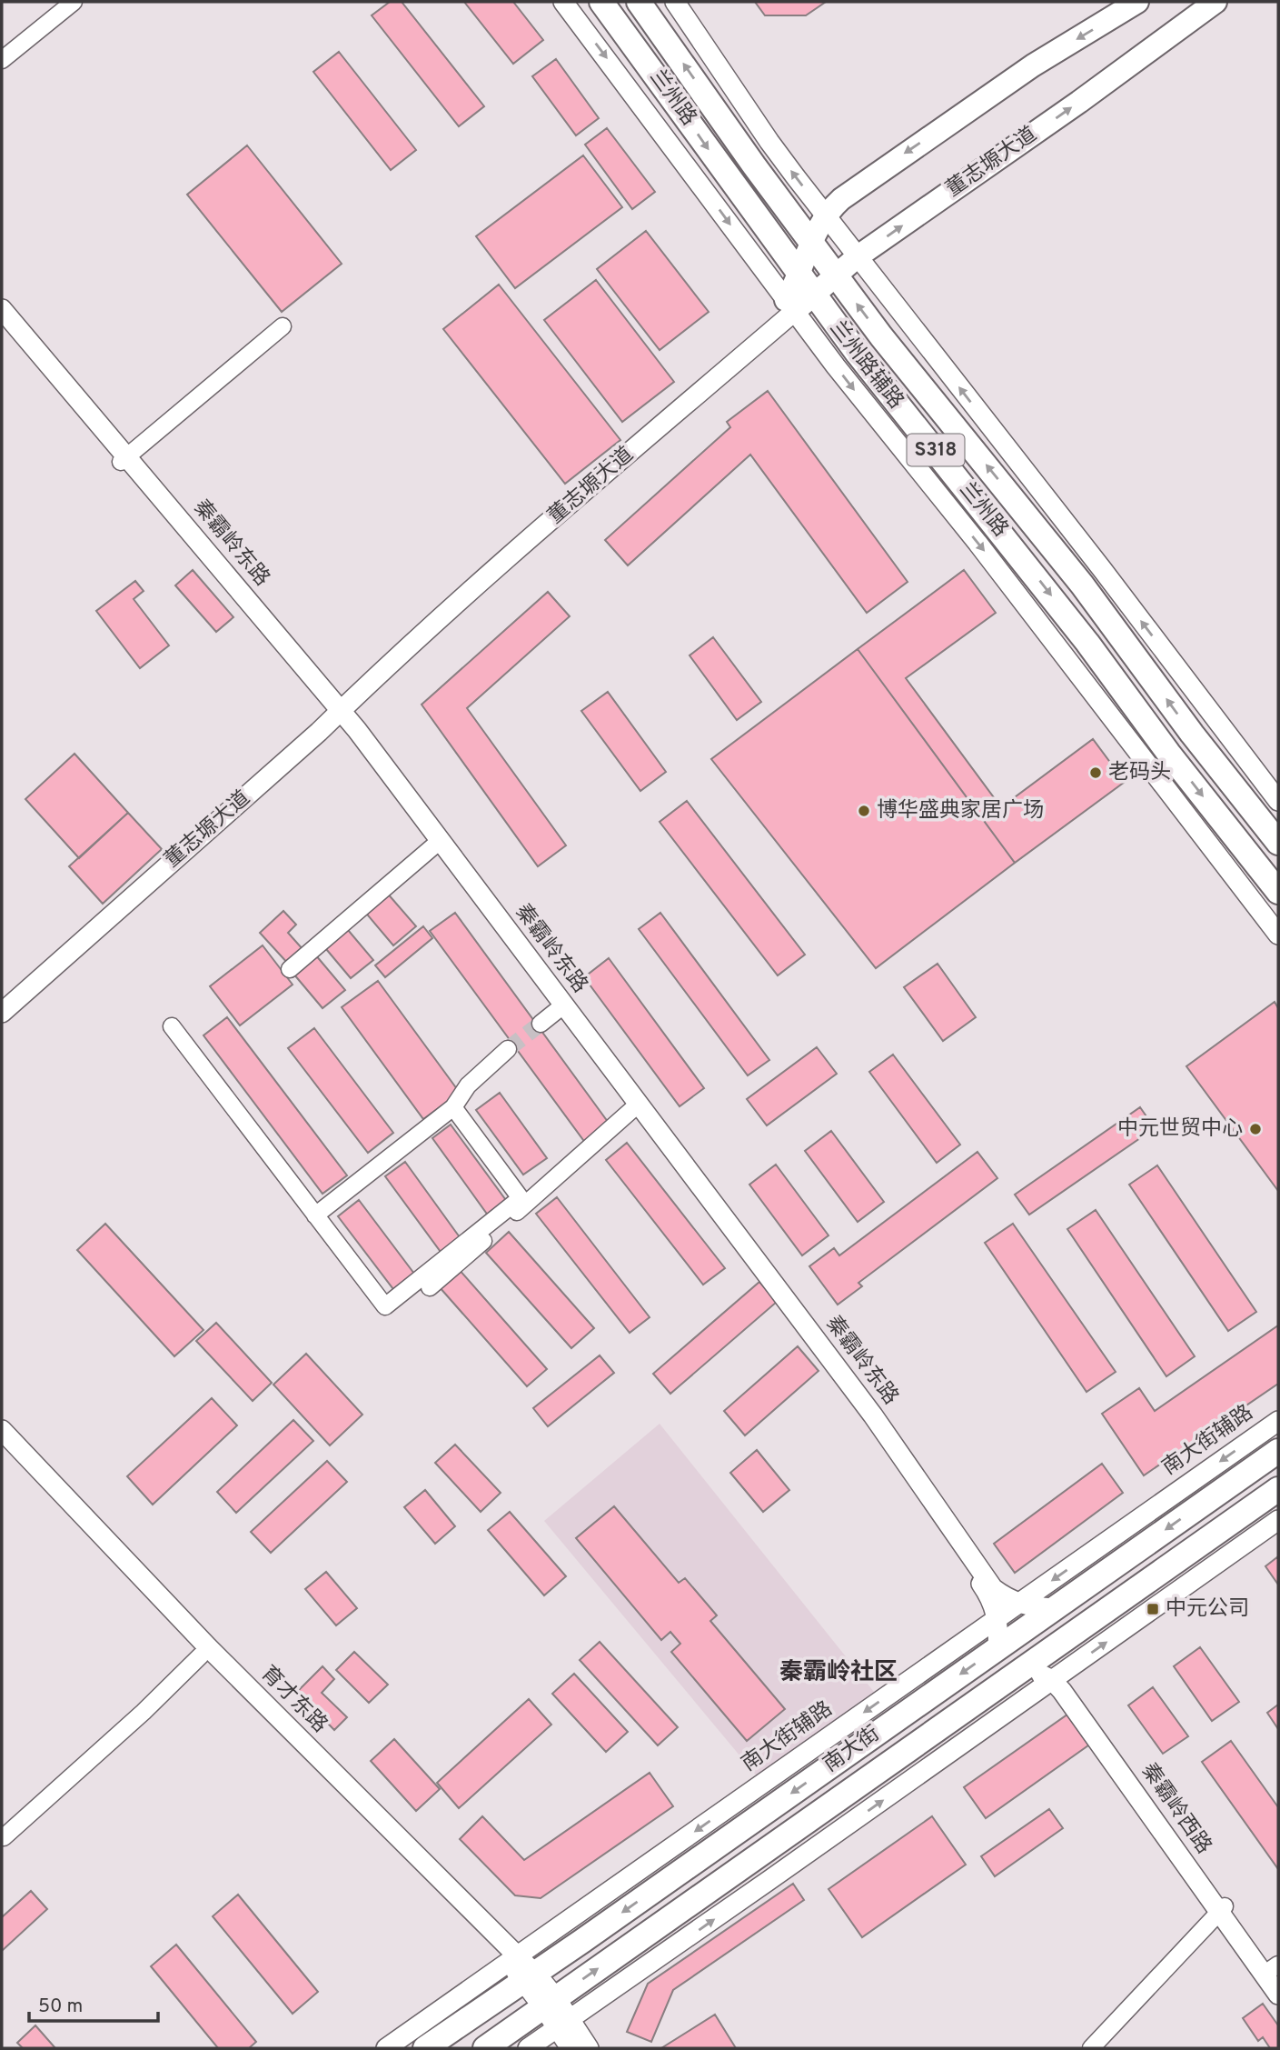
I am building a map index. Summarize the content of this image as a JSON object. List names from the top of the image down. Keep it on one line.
{"streets":{"main road":["兰州路","董志塬大道","S318","南大街"],"street":["兰州路辅路","秦霸岭东路","南大街辅路","育才东路","秦霸岭西路"]},"crossings":[["兰州路","董志塬大道"],["董志塬大道","兰州路辅路"],["董志塬大道","秦霸岭东路"],["秦霸岭东路","南大街辅路"],["秦霸岭东路","南大街"],["南大街辅路","育才东路"],["南大街辅路","南大街"],["育才东路","南大街"]],"districts":["秦霸岭社区"],"places":{"other":["老码头","博华盛典家居广场","中元世贸中心"],"transit":["中元公司"]},"scale_bar":"50 m"}
